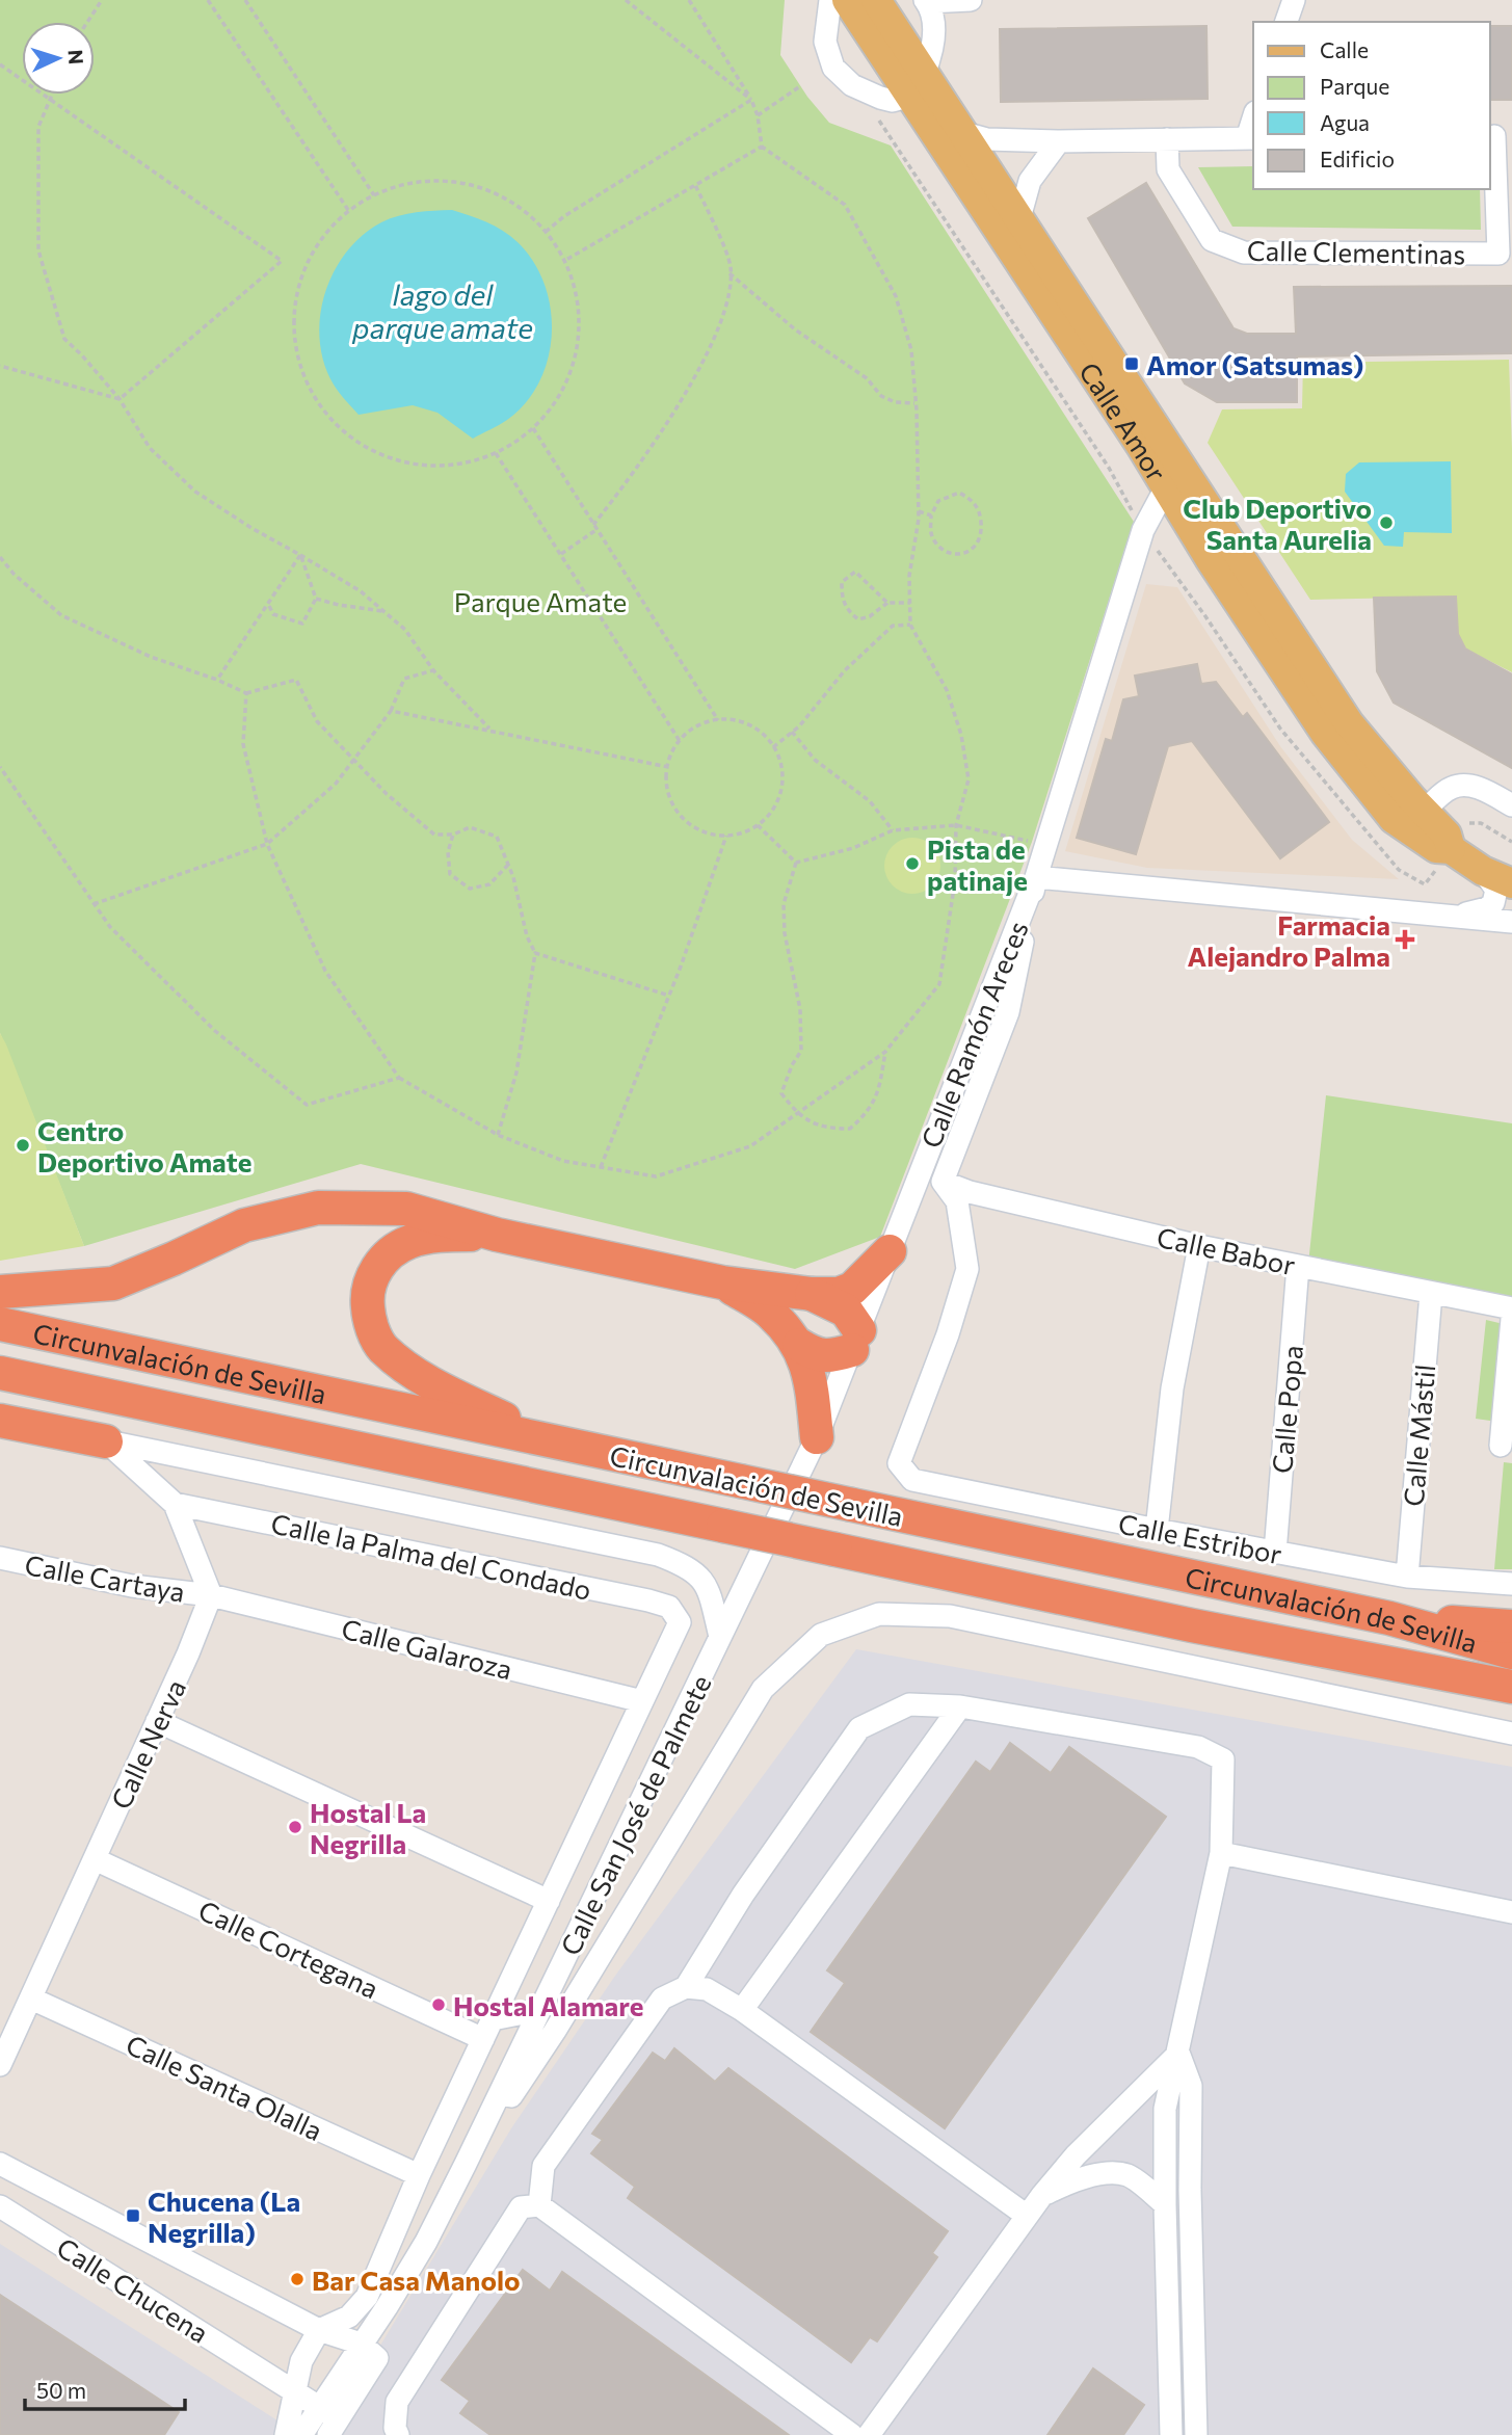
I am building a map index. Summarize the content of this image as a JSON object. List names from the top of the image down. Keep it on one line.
{"streets":{"highway":["Circunvalación de Sevilla"],"main road":["Calle Amor"],"street":["Calle Clementinas","Calle Ramón Areces","Calle Babor","Calle Popa","Calle Mástil","Calle Estribor","Calle la Palma del Condado","Calle Cartaya","Calle Galaroza","Calle Nerva","Calle San José de Palmete","Calle Cortegana","Calle Santa Olalla","Calle Chucena"]},"crossings":[["Calle Amor","Calle Ramón Areces"],["Calle Ramón Areces","Calle San José de Palmete"],["Calle Babor","Calle Popa"],["Calle Babor","Calle Mástil"],["Calle Babor","Calle Estribor"],["Calle Popa","Calle Estribor"],["Calle Mástil","Calle Estribor"],["Calle la Palma del Condado","Calle San José de Palmete"],["Calle Cartaya","Calle Galaroza"],["Calle Cartaya","Calle Nerva"],["Calle Galaroza","Calle Nerva"],["Calle Galaroza","Calle San José de Palmete"],["Calle Nerva","Calle Cortegana"],["Calle Nerva","Calle Santa Olalla"],["Calle San José de Palmete","Calle Cortegana"],["Calle San José de Palmete","Calle Santa Olalla"],["Calle San José de Palmete","Calle Chucena"]],"water":["lago del parque amate"],"parks":["Parque Amate"],"places":{"transit":["Amor (Satsumas)","Chucena (La Negrilla)"],"other":["Club Deportivo Santa Aurelia","Pista de patinaje","Centro Deportivo Amate","Hostal La Negrilla","Hostal Alamare","Bar Casa Manolo"],"health":["Farmacia Alejandro Palma"]},"legend":["Calle","Parque","Agua","Edificio"],"scale_bar":"50 m","north":"right"}
